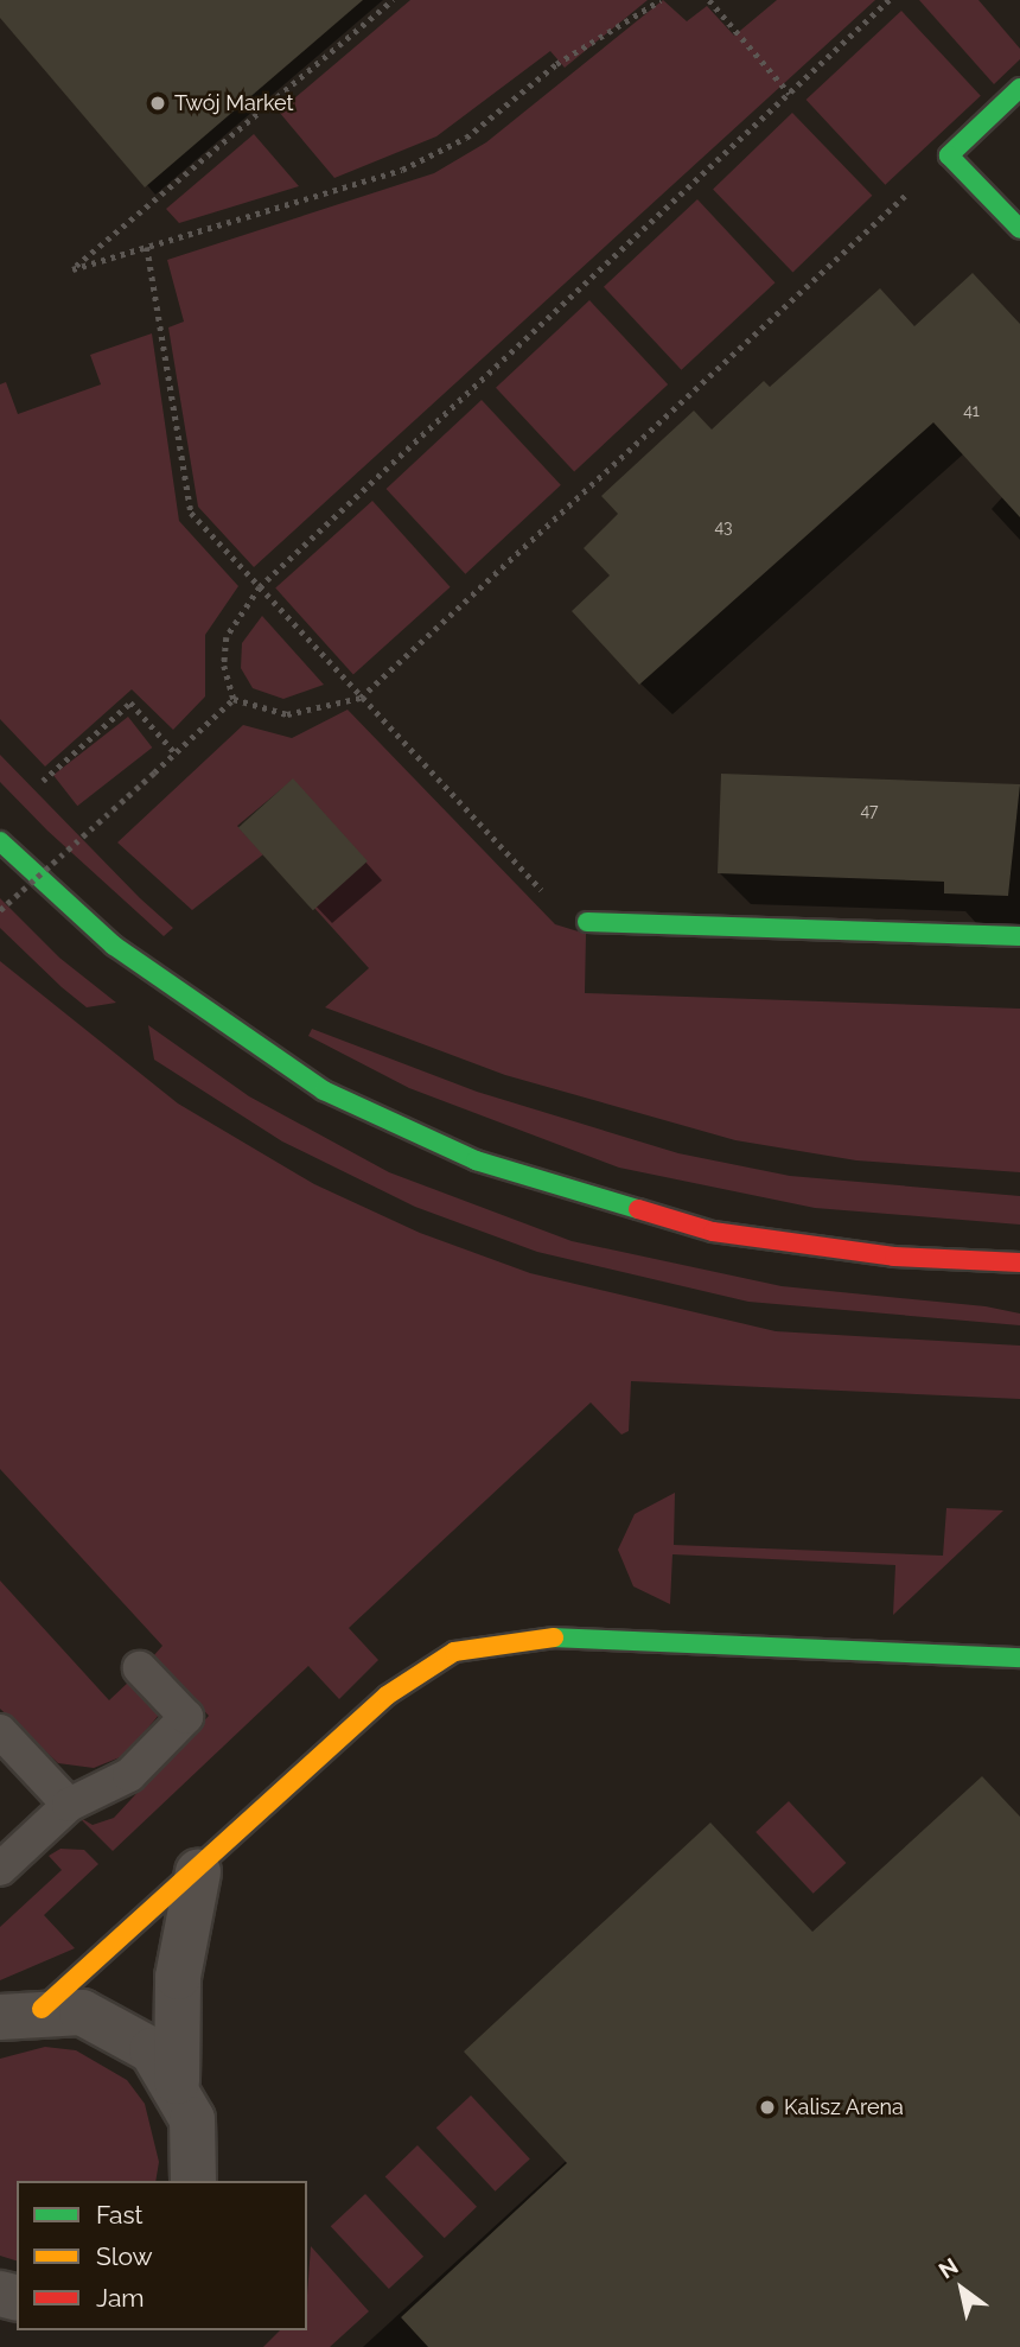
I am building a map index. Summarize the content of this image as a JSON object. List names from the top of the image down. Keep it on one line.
{"places":["Twój Market","Kalisz Arena"],"house_numbers":["41","43","47"],"legend":["Fast","Slow","Jam"],"north":"top left"}
